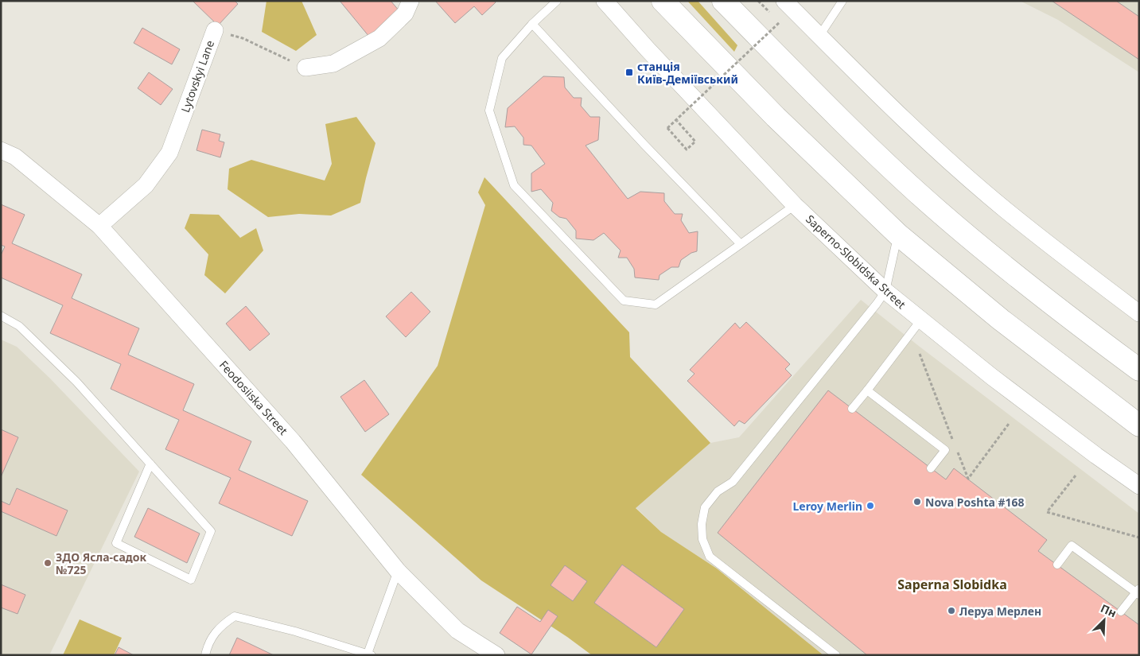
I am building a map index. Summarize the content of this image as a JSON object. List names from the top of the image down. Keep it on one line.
{"streets":{"street":["Lytovskyi Lane","Saperno-Slobidska Street","Feodosiiska Street"]},"crossings":[["Lytovskyi Lane","Feodosiiska Street"]],"districts":["Saperna Slobidka"],"places":{"transit":["станція Київ-Деміївський"],"other":["Nova Poshta #168","Leroy Merlin","ЗДО Ясла-садок №725","Леруа Мерлен"]},"north":"top right"}
